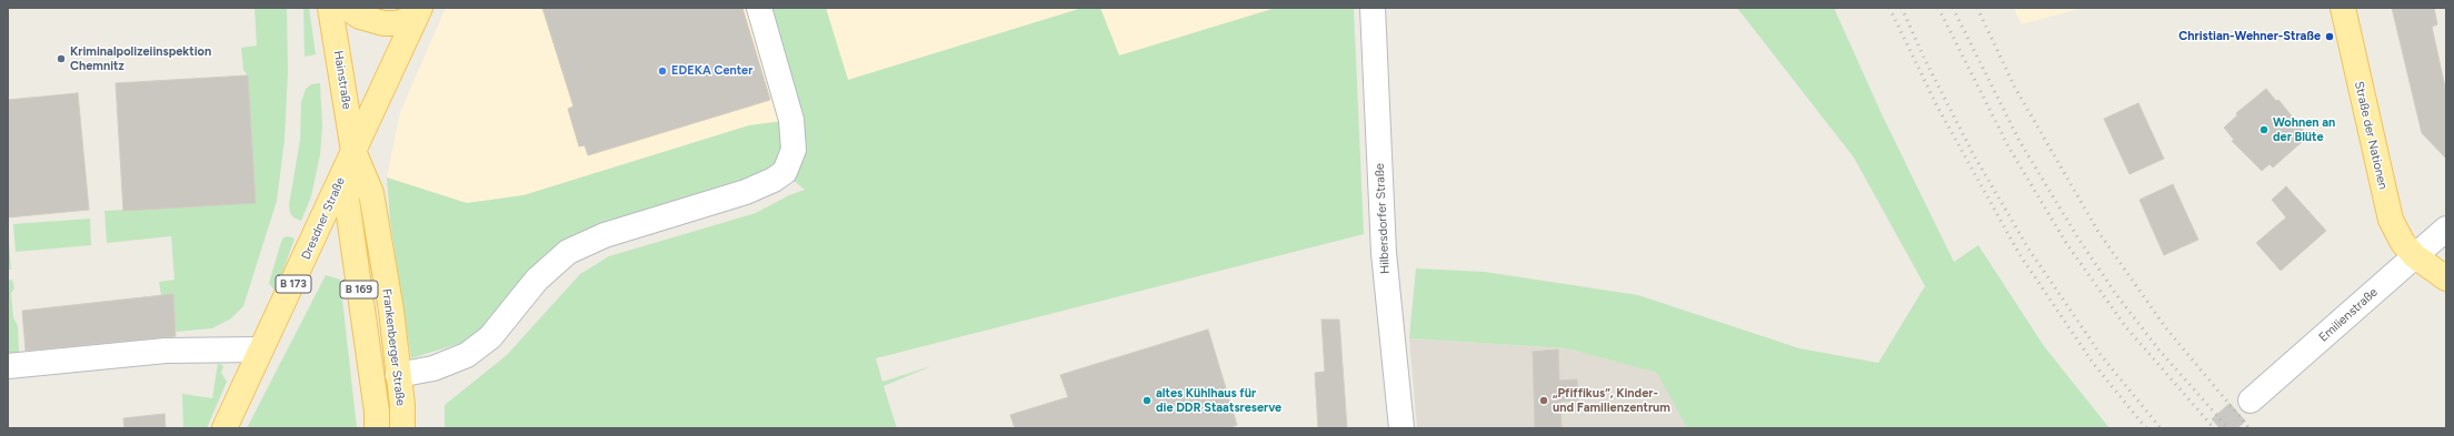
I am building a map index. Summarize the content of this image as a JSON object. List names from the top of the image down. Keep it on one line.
{"streets":{"main road":["Hainstraße","Straße der Nationen","Dresdner Straße","B 173","B 169","Frankenberger Straße"],"street":["Hilbersdorfer Straße","Emilienstraße"]},"crossings":[["Hainstraße","Dresdner Straße"],["Hainstraße","Frankenberger Straße"],["Straße der Nationen","Emilienstraße"],["Dresdner Straße","Frankenberger Straße"]],"places":["Christian-Wehner-Straße","Kriminalpolizeiinspektion Chemnitz","EDEKA Center","Wohnen an der Blüte","altes Kühlhaus für die DDR Staatsreserve","„Pfiffikus“, Kinder- und Familienzentrum"]}
